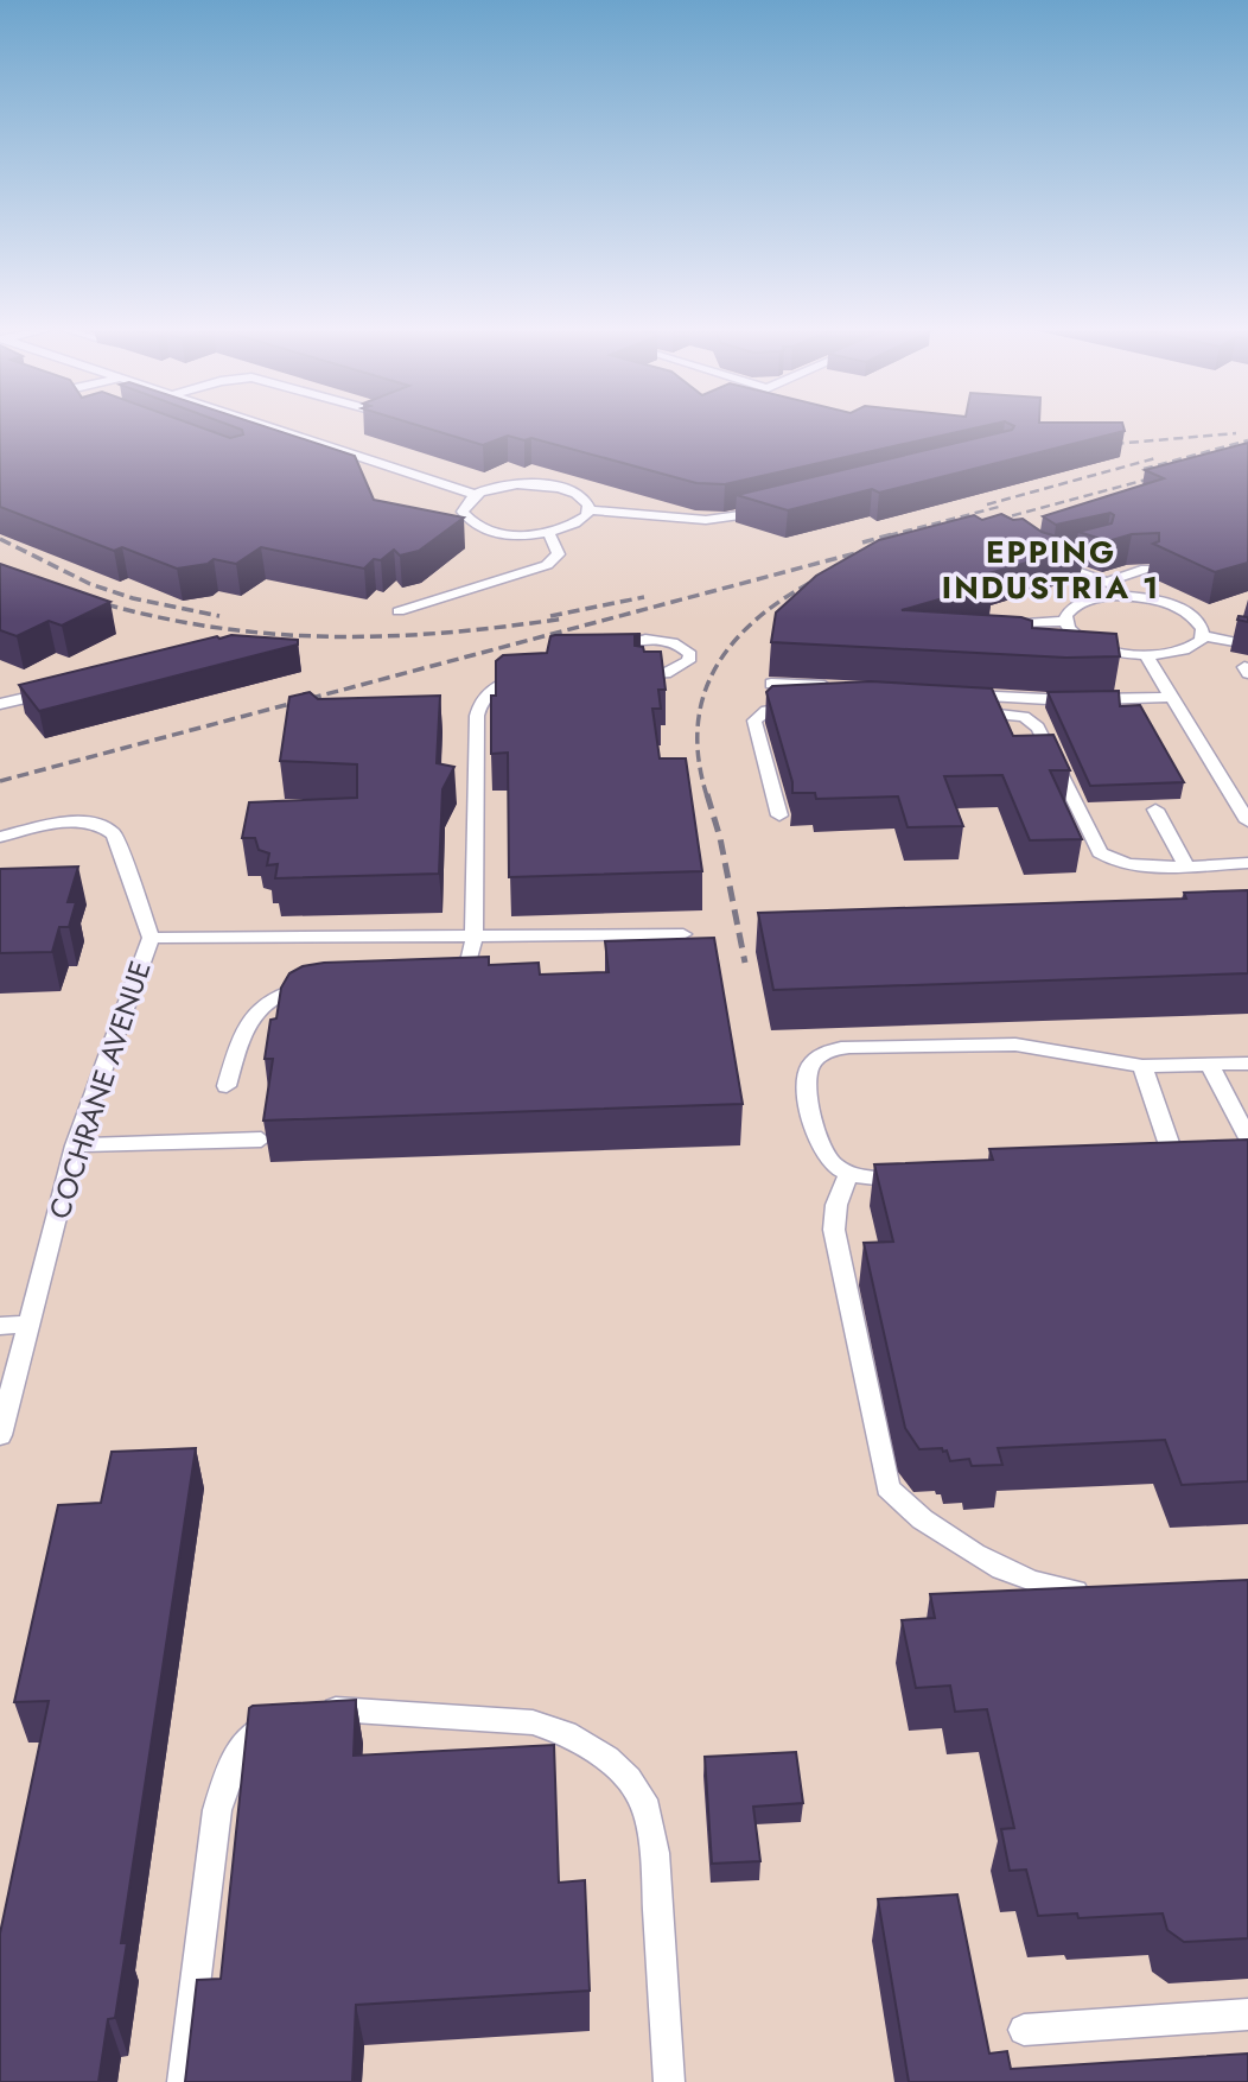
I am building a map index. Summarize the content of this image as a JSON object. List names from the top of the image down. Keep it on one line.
{"streets":{"lane":["COCHRANE AVENUE"]},"districts":["EPPING INDUSTRIA 1"]}
